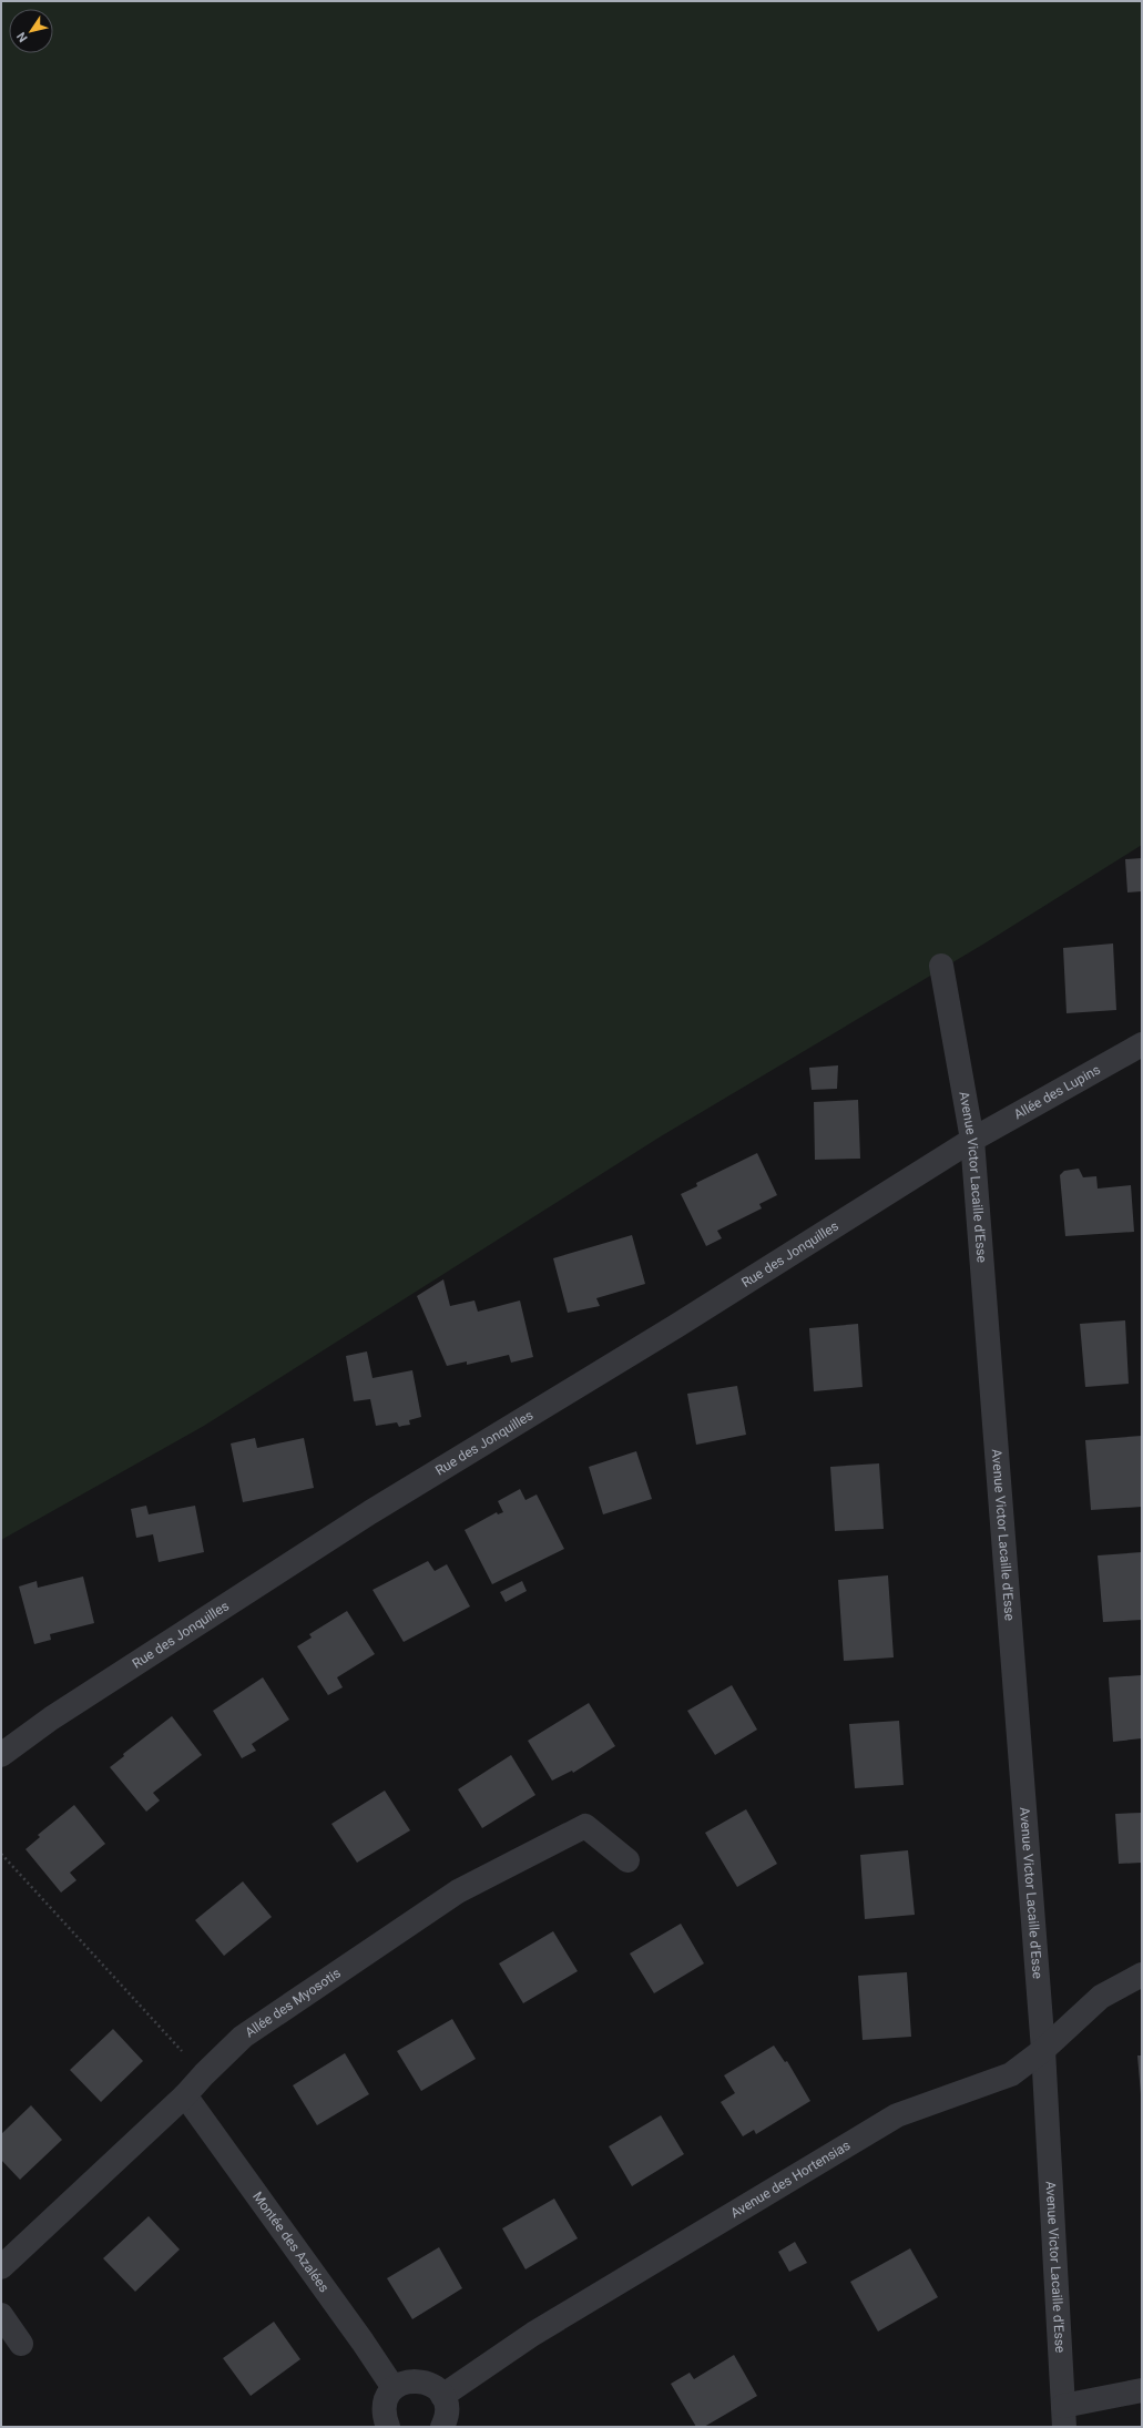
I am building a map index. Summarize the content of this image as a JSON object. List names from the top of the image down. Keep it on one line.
{"streets":{"street":["Allée des Lupins","Avenue Victor Lacaille d'Esse","Rue des Jonquilles","Allée des Myosotis","Avenue des Hortensias","Montée des Azalées"]},"crossings":[["Allée des Lupins","Avenue Victor Lacaille d'Esse"],["Allée des Lupins","Rue des Jonquilles"],["Avenue Victor Lacaille d'Esse","Rue des Jonquilles"],["Avenue Victor Lacaille d'Esse","Avenue des Hortensias"],["Allée des Myosotis","Montée des Azalées"]],"north":"bottom left"}
